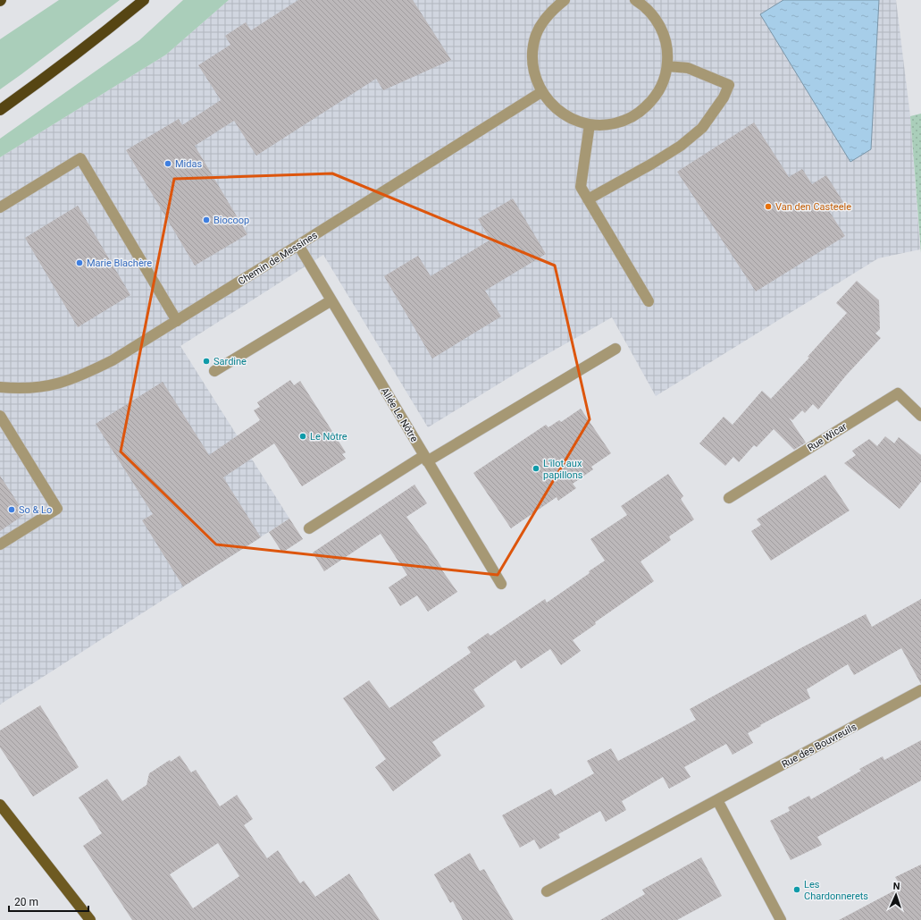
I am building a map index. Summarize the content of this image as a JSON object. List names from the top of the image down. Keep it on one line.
{"streets":{"street":["Chemin de Messines","Allée Le Nôtre","Rue Wicar","Rue des Bouvreuils"]},"crossings":[["Chemin de Messines","Allée Le Nôtre"]],"places":["Midas","Van den Casteele","Biocoop","Marie Blachère","Sardine","Le Nôtre","L'îlot aux papillons","So & Lo","Les Chardonnerets"],"scale_bar":"20 m","north":"top"}
